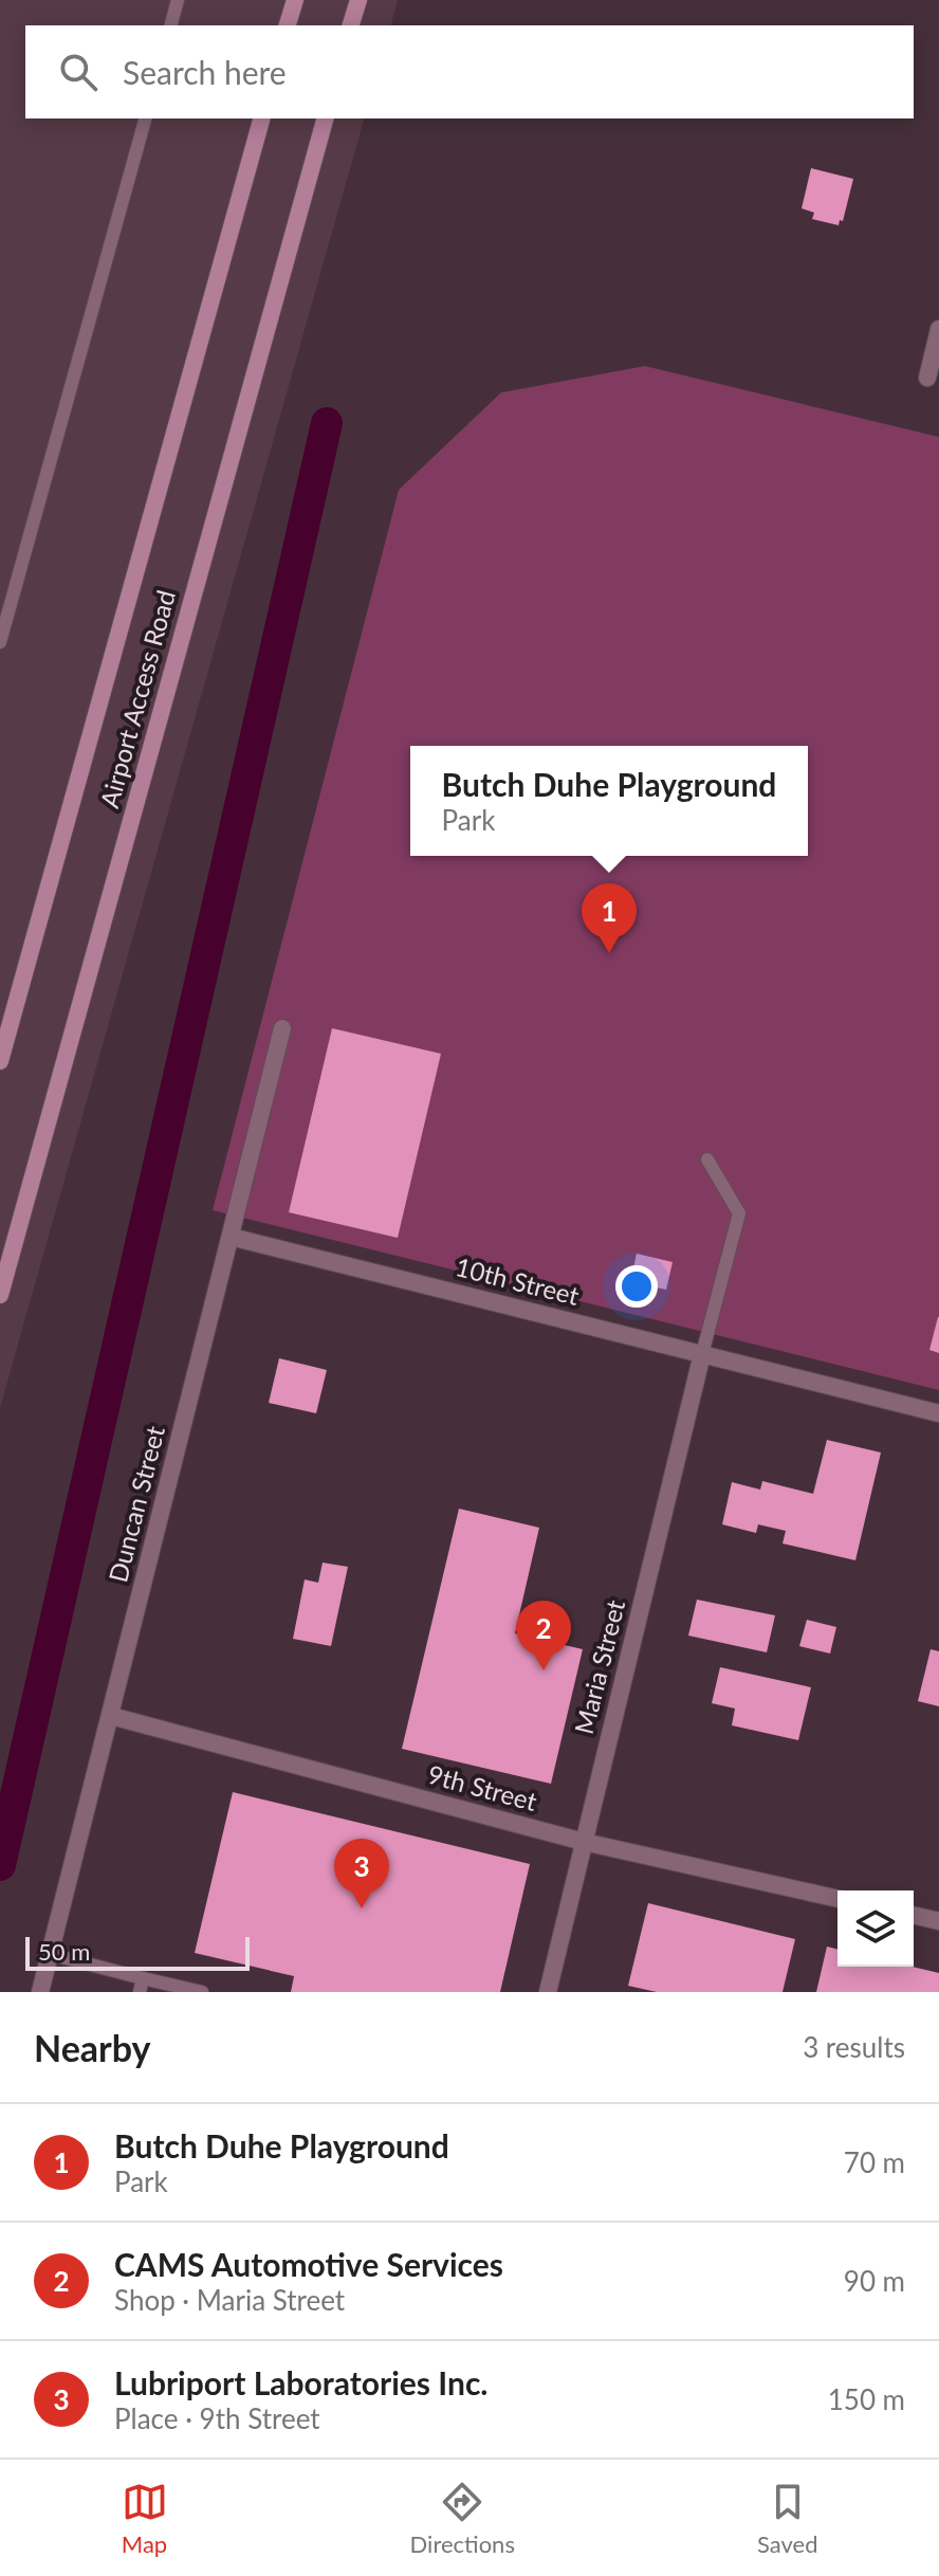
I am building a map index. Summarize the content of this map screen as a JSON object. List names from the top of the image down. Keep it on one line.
{"streets":{"main road":["Airport Access Road"],"street":["10th Street","Duncan Street","Maria Street","9th Street"]},"crossings":[["10th Street","Duncan Street"],["10th Street","Maria Street"],["Duncan Street","9th Street"],["Maria Street","9th Street"]],"scale_bar":"50 m","page":{"search":"Search here","popup":["Butch Duhe Playground","Park"],"pins":["1","2","3"],"scale":"50 m","heading":["Nearby","3 results"],"list":[{"mark":"1","name":"Butch Duhe Playground","note":"Park","value":"70 m"},{"mark":"2","name":"CAMS Automotive Services","note":"Shop · Maria Street","value":"90 m"},{"mark":"3","name":"Lubriport Laboratories Inc.","note":"Place · 9th Street","value":"150 m"}],"nav":["Map","Directions","Saved"]}}
